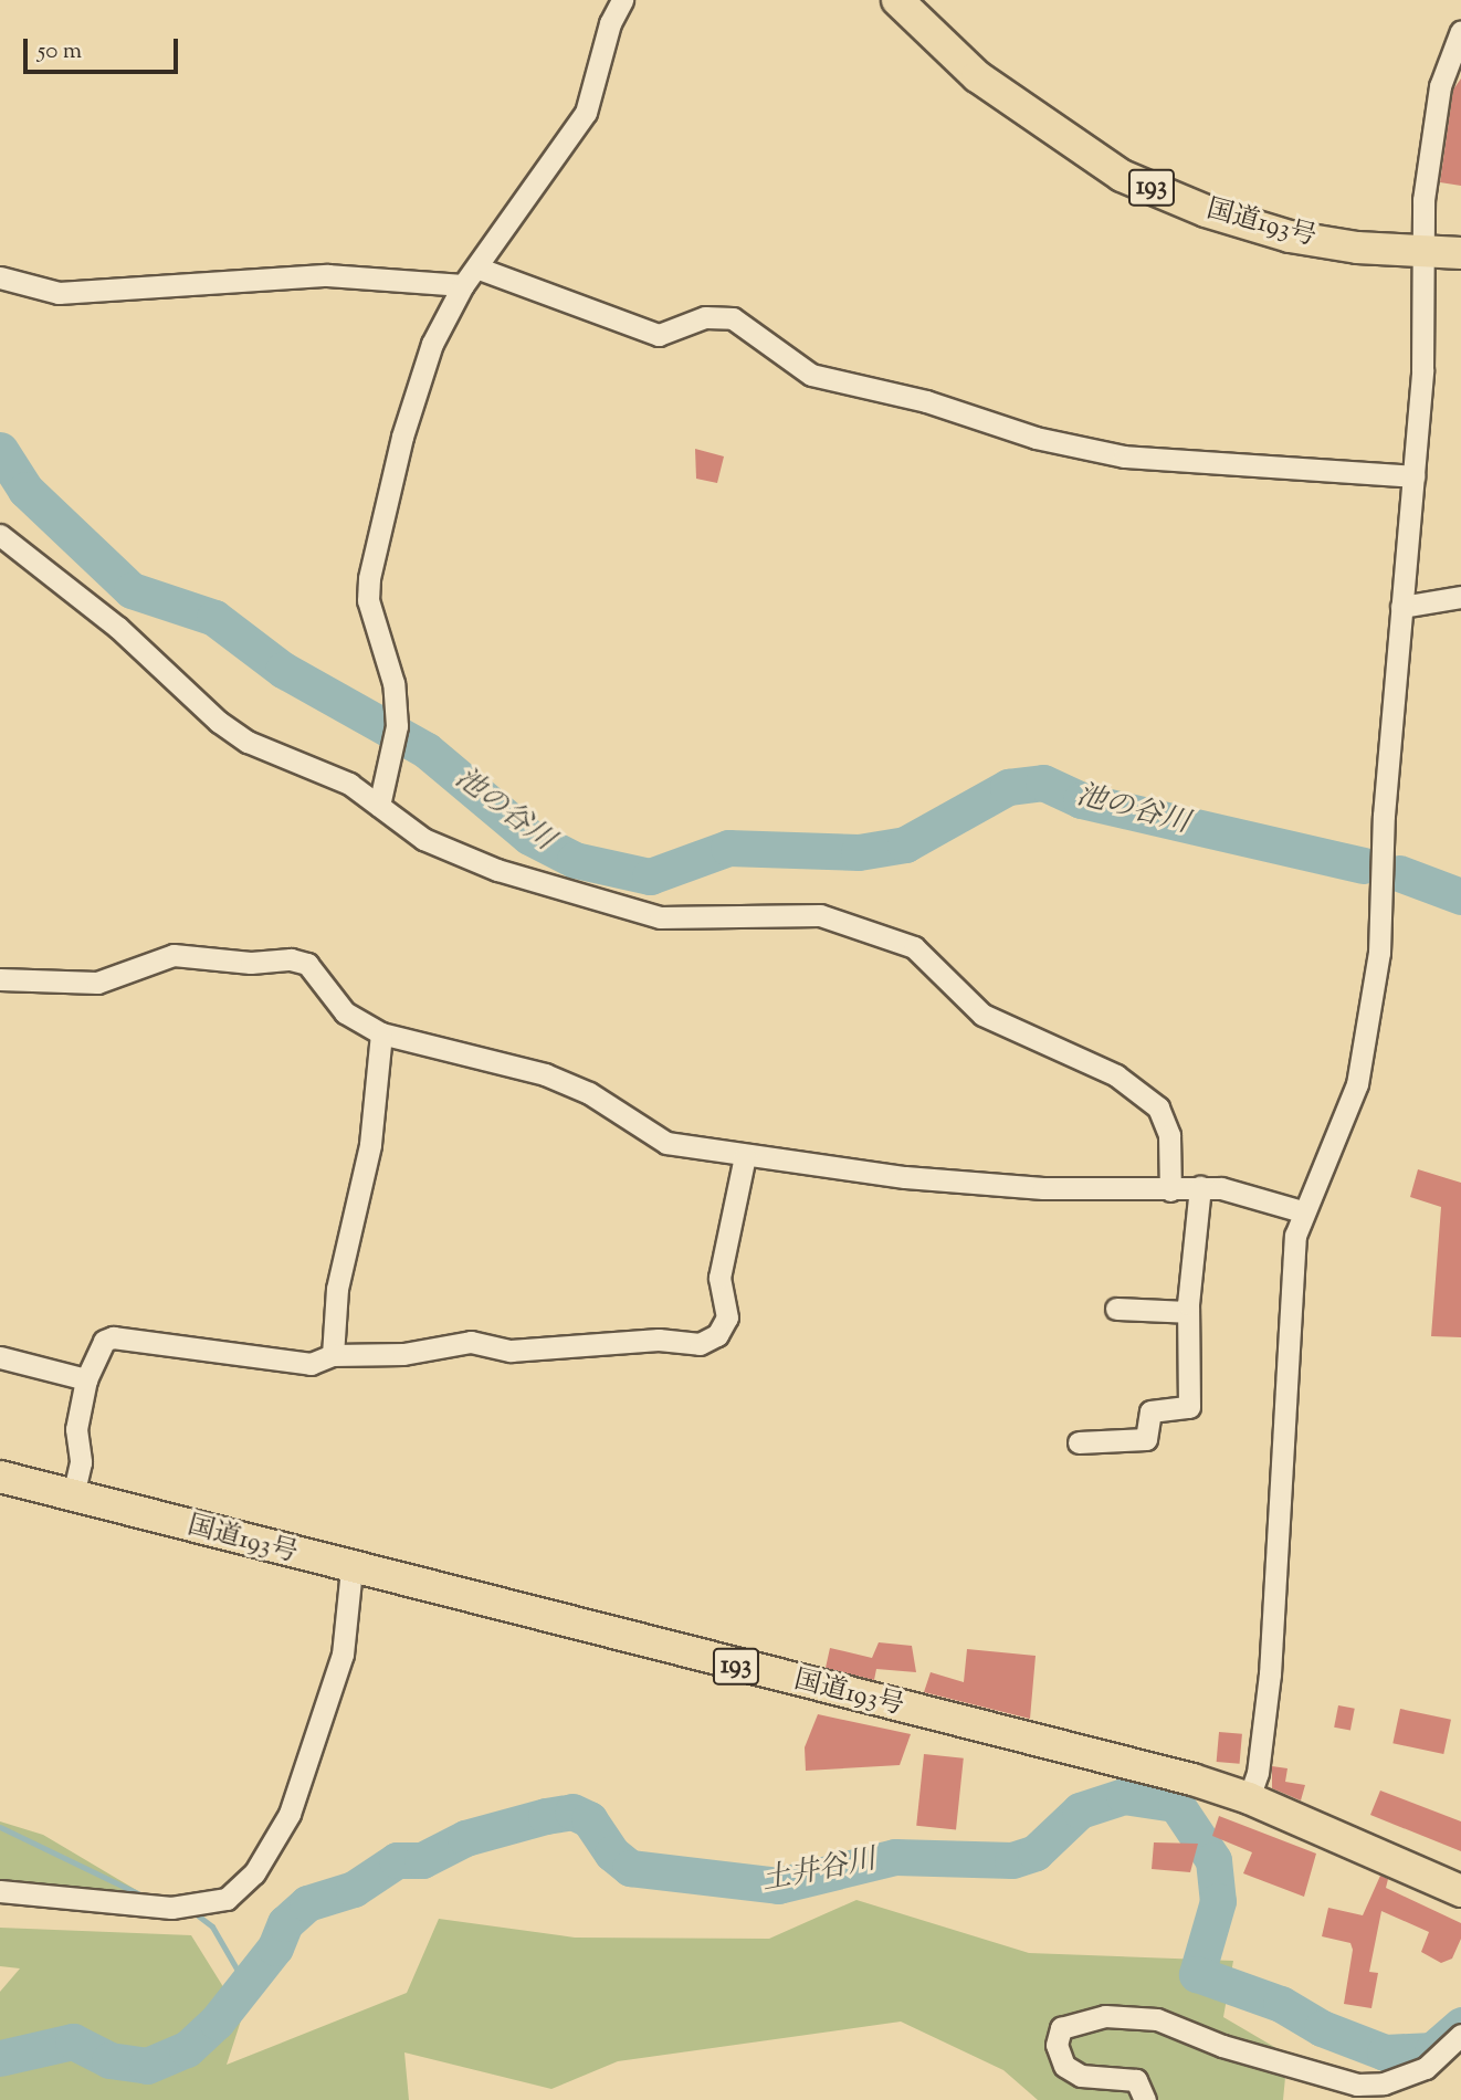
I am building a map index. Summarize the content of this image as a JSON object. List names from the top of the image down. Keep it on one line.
{"streets":{"highway":["193","国道193号"]},"water":["池の谷川","土井谷川"],"scale_bar":"50 m"}
